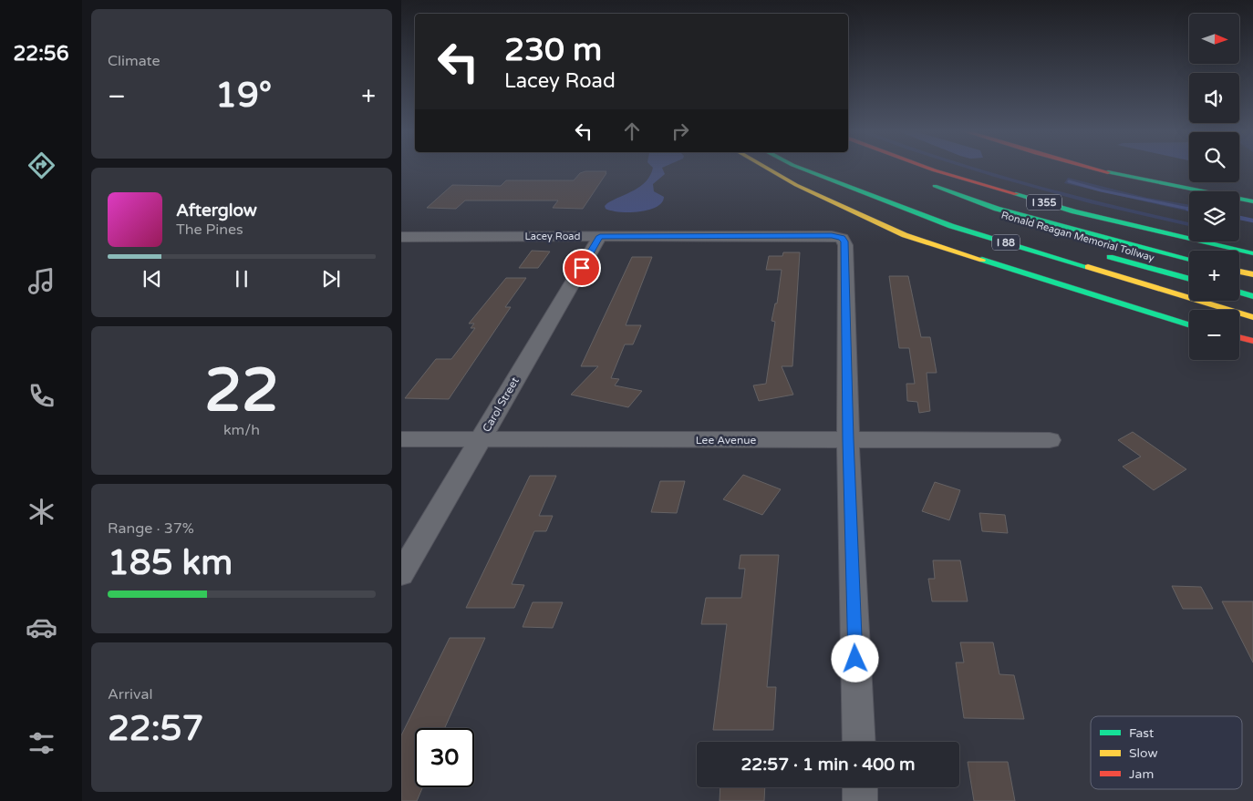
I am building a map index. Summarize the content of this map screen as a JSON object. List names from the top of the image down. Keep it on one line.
{"streets":{"main road":["I 355","Ronald Reagan Memorial Tollway","I 88"],"street":["Lacey Road","Carol Street","Lee Avenue"]},"crossings":[["Lacey Road","Carol Street"],["Lacey Road","Lee Avenue"],["Carol Street","Lee Avenue"]],"legend":["Fast","Slow","Jam"],"north":"right","page":{"tabs":"22:56","tile":["Climate",["22","km/h"],["Range · 37%","185 km"],["Arrival","22:57"]],"map_buttons":["+","−"],"turn":["230 m","Lacey Road"],"heat":["−","19°","+"],"song":["Afterglow","The Pines"],"limit":"30","trip":"22:57 · 1 min · 400 m"}}
